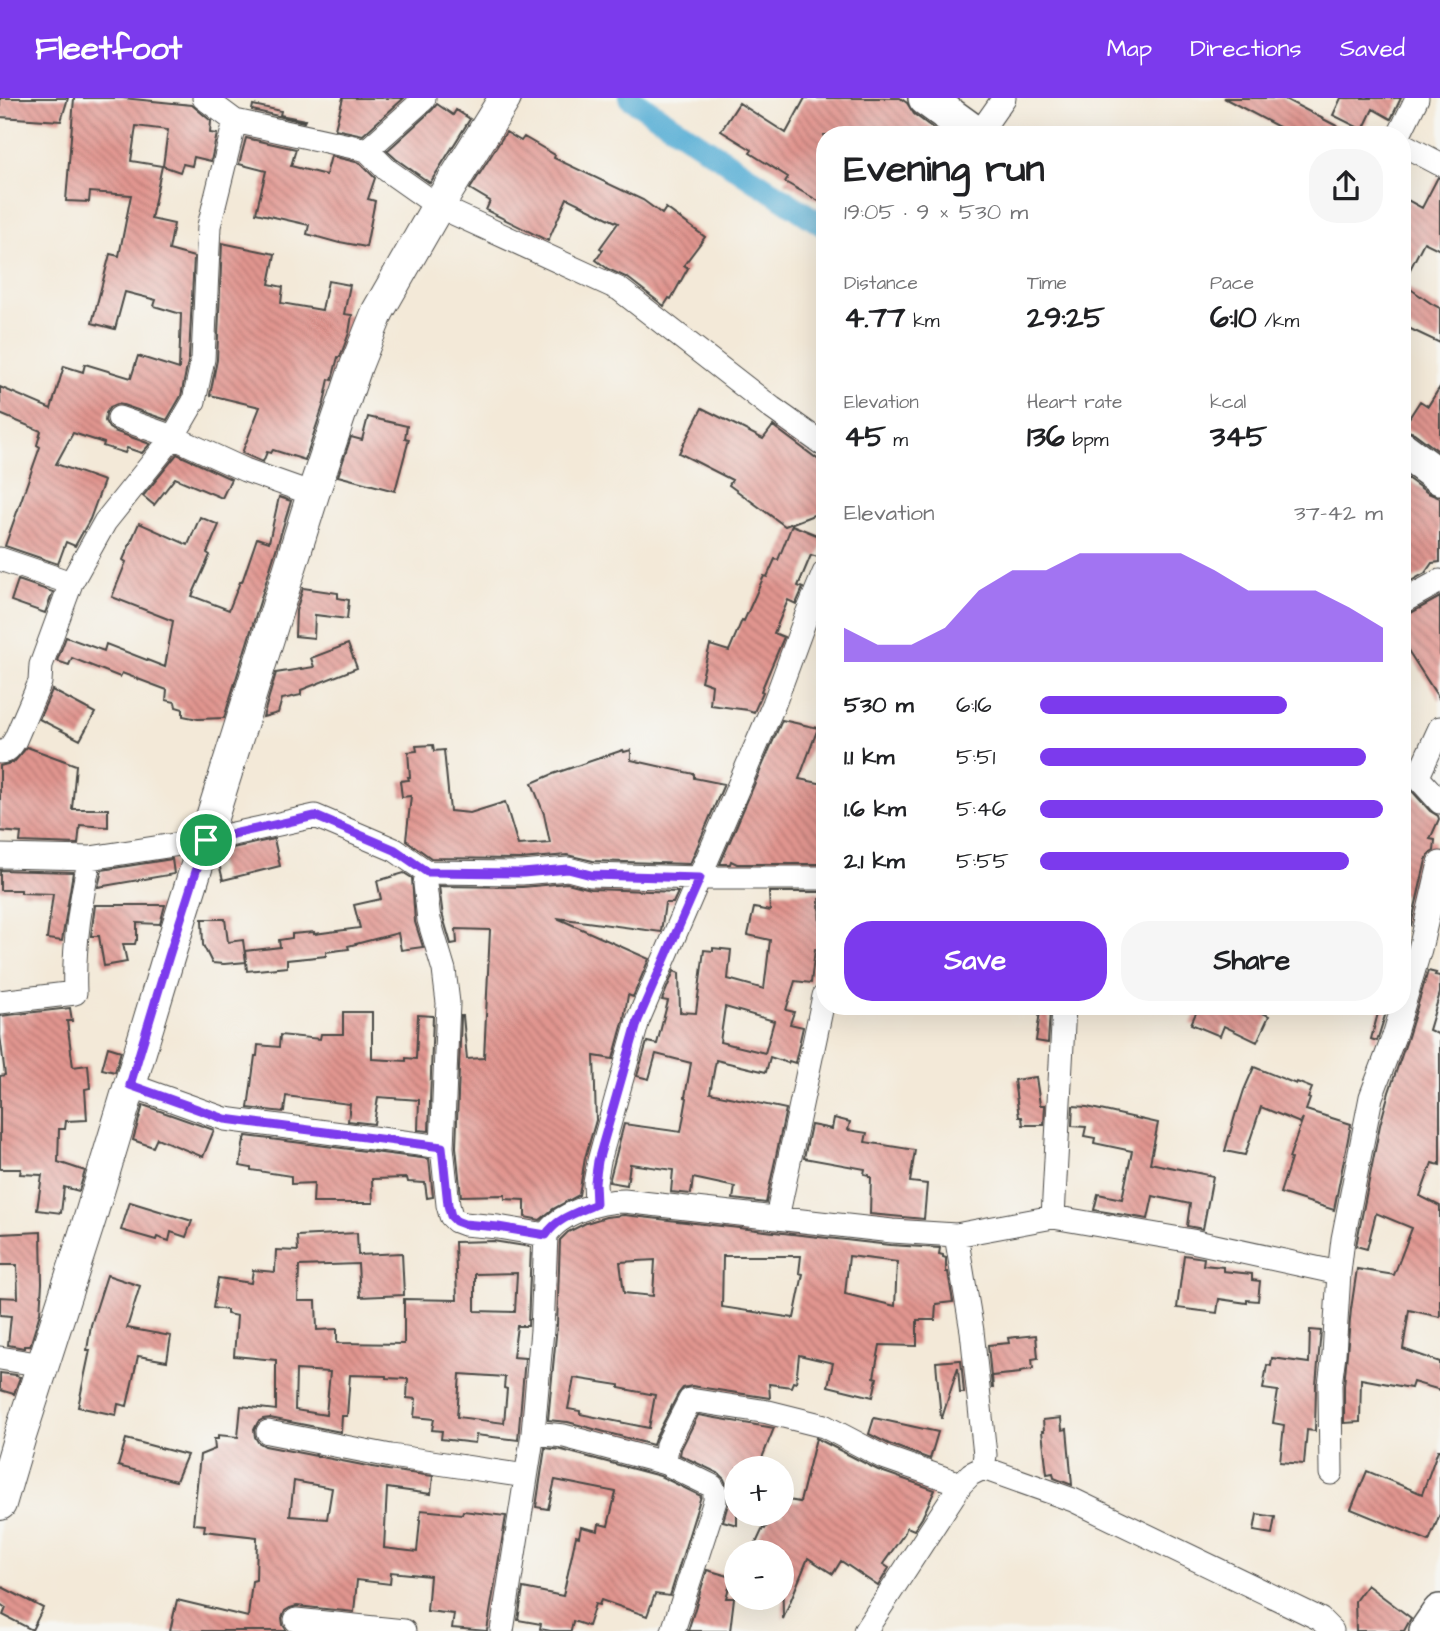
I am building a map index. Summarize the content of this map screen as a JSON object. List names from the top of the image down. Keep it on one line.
{"page":{"header":"Fleetfoot","nav":["Map","Directions","Saved"],"heading":["Evening run","19:05 · 9 × 530 m"],"stats":[["Distance","4.77 km"],["Time","29:25"],["Pace","6:10 /km"],["Elevation","45 m"],["Heart rate","136 bpm"],["kcal","345"]],"chart":["Elevation","37–42 m"],"list":[{"name":"530 m","note":"6:16"},{"name":"1.1 km","note":"5:51"},{"name":"1.6 km","note":"5:46"},{"name":"2.1 km","note":"5:55"}],"buttons":["Save","Share"],"map_buttons":["+","−"]}}
